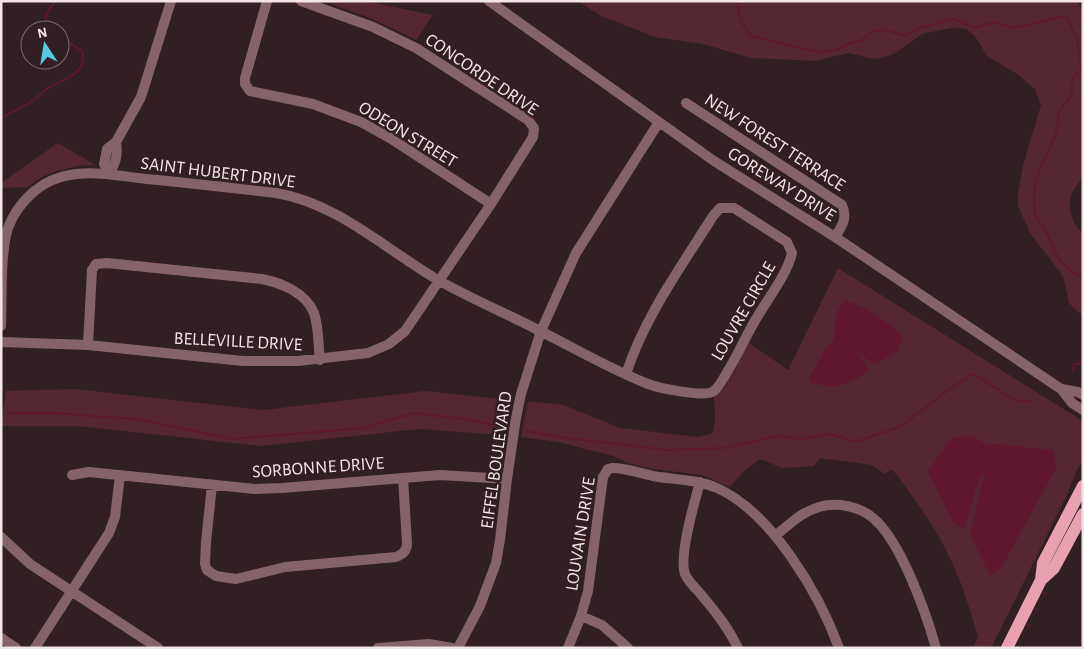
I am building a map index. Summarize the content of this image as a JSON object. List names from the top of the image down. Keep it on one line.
{"streets":{"street":["CONCORDE DRIVE","ODEON STREET","NEW FOREST TERRACE","SAINT HUBERT DRIVE","GOREWAY DRIVE","LOUVRE CIRCLE","BELLEVILLE DRIVE","EIFFEL BOULEVARD","SORBONNE DRIVE","LOUVAIN DRIVE"]},"crossings":[["CONCORDE DRIVE","ODEON STREET"],["CONCORDE DRIVE","SAINT HUBERT DRIVE"],["CONCORDE DRIVE","BELLEVILLE DRIVE"],["NEW FOREST TERRACE","GOREWAY DRIVE"],["SAINT HUBERT DRIVE","LOUVRE CIRCLE"],["SAINT HUBERT DRIVE","BELLEVILLE DRIVE"],["SAINT HUBERT DRIVE","EIFFEL BOULEVARD"],["GOREWAY DRIVE","EIFFEL BOULEVARD"],["LOUVRE CIRCLE","EIFFEL BOULEVARD"],["EIFFEL BOULEVARD","SORBONNE DRIVE"]],"north":"top"}
